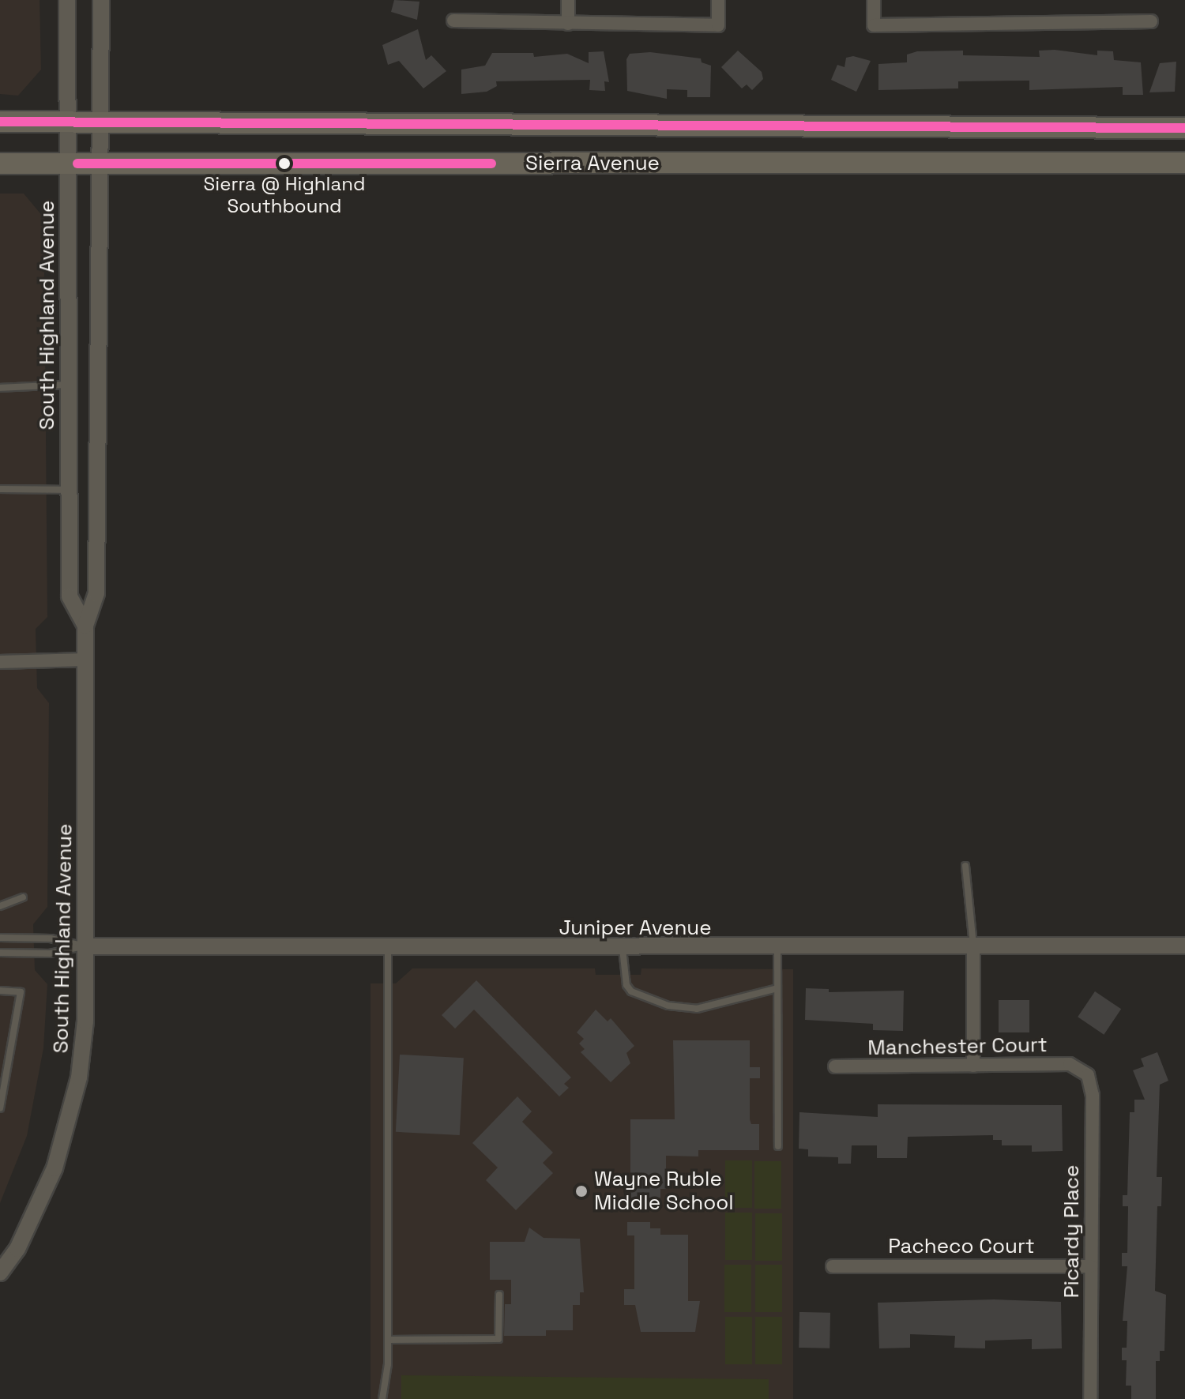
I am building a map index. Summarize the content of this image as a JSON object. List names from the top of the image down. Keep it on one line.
{"streets":{"main road":["Sierra Avenue"],"street":["South Highland Avenue","Juniper Avenue","Manchester Court","Picardy Place","Pacheco Court"]},"crossings":[["Sierra Avenue","South Highland Avenue"],["South Highland Avenue","Juniper Avenue"],["Manchester Court","Picardy Place"],["Picardy Place","Pacheco Court"]],"places":["Sierra @ Highland Southbound","Wayne Ruble Middle School"]}
